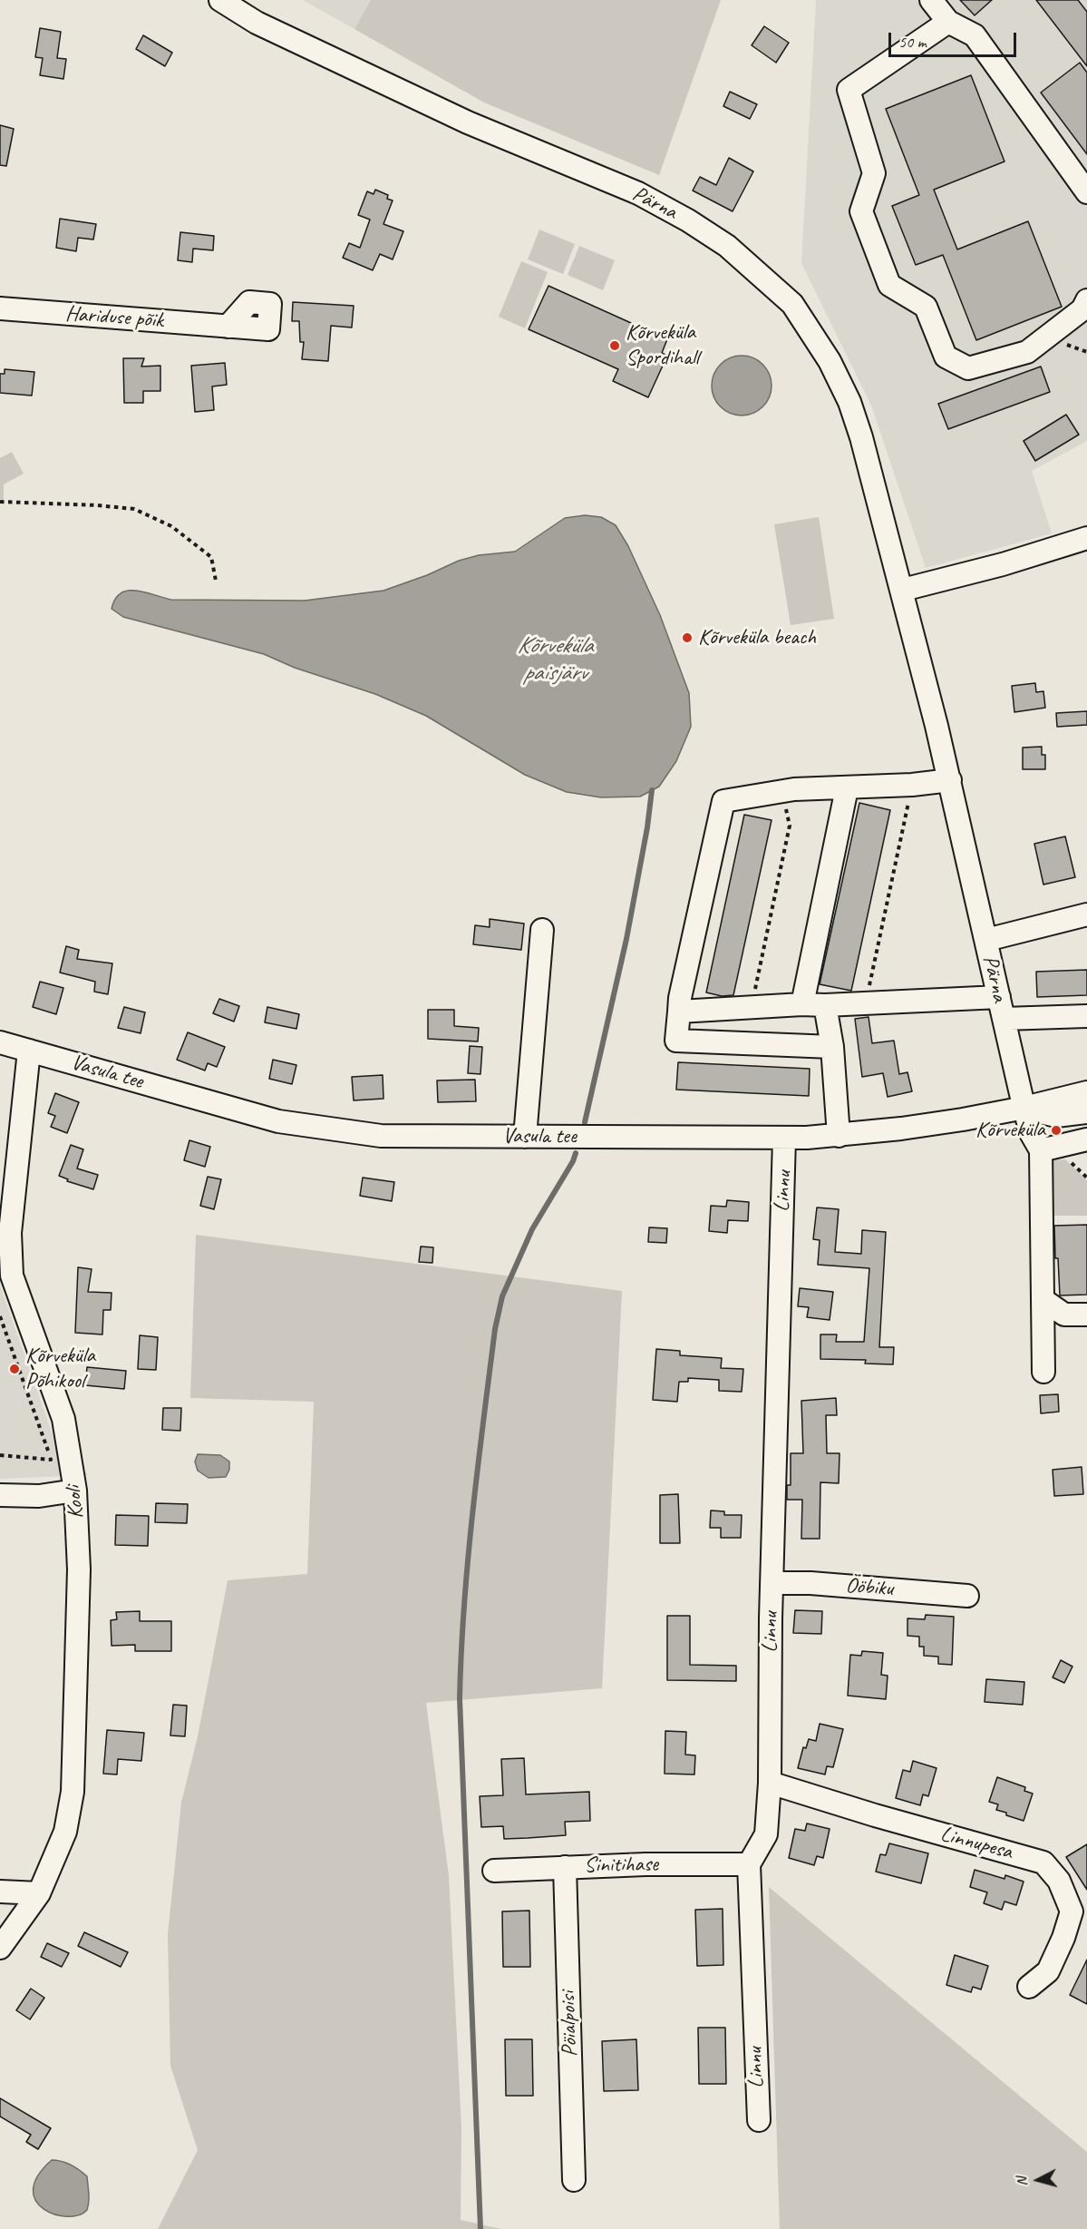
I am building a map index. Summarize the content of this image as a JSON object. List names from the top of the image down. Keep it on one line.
{"streets":{"street":["Pärna","Hariduse põik","Vasula tee","Linnu","Kooli","Ööbiku","Linnupesa","Sinitihase","Pöialpoisi"]},"crossings":[["Pärna","Vasula tee"],["Vasula tee","Linnu"],["Vasula tee","Kooli"],["Linnu","Ööbiku"],["Linnu","Linnupesa"],["Linnu","Sinitihase"],["Sinitihase","Pöialpoisi"]],"water":["Kõrveküla paisjärv"],"places":["Kõrveküla Spordihall","Kõrveküla beach","Kõrveküla","Kõrveküla Põhikool"],"scale_bar":"50 m","north":"left"}
